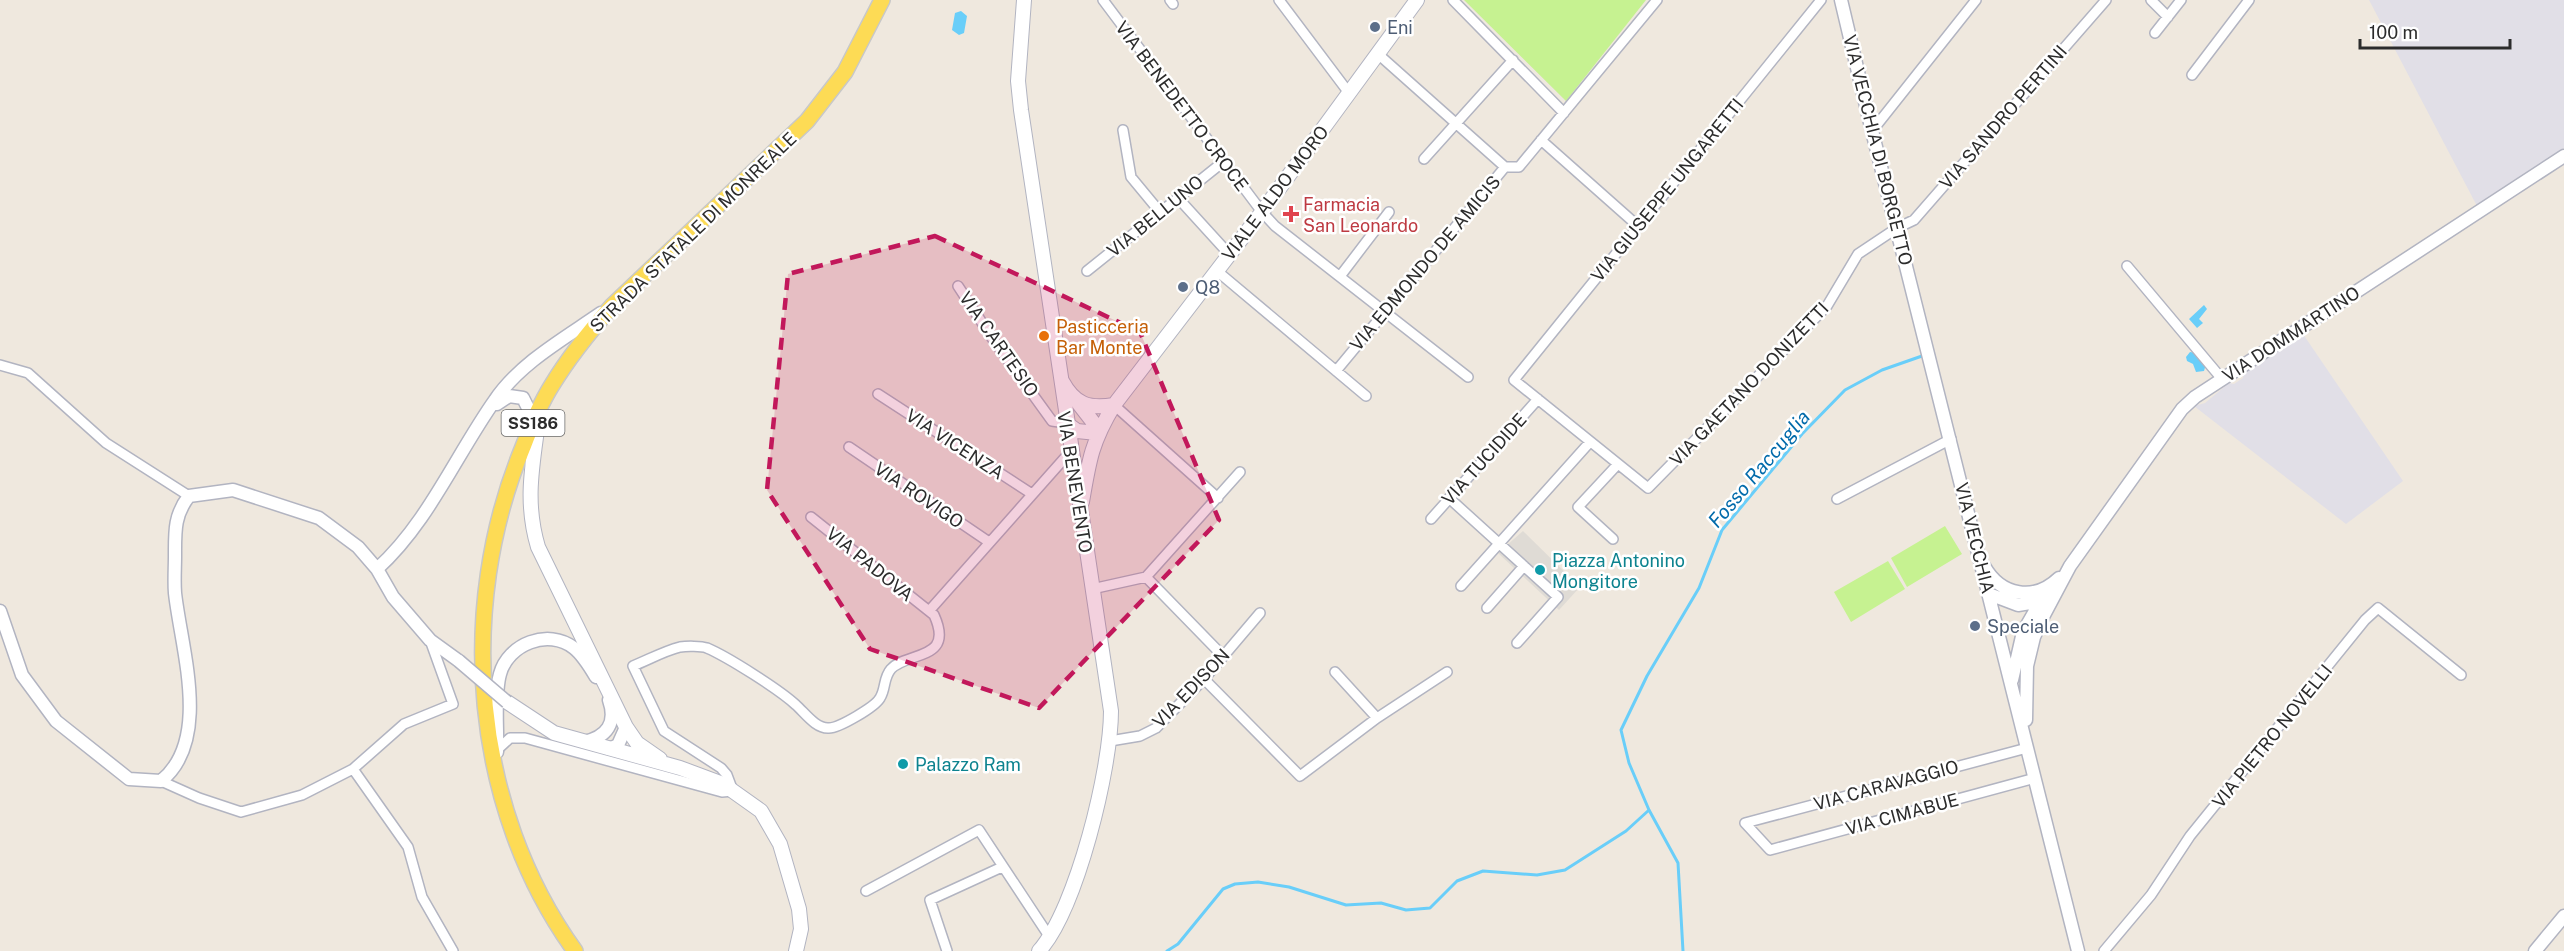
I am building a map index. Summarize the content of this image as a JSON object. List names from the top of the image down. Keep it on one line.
{"streets":{"main road":["VIALE ALDO MORO","STRADA STATALE DI MONREALE","SS186","VIA BENEVENTO"],"street":["VIA BENEDETTO CROCE","VIA SANDRO PERTINI","VIA VECCHIA DI BORGETTO","VIA GIUSEPPE UNGARETTI","VIA BELLUNO","VIA EDMONDO DE AMICIS","VIA DOMMARTINO","VIA CARTESIO","VIA GAETANO DONIZETTI","VIA VICENZA","VIA TUCIDIDE","VIA ROVIGO","VIA VECCHIA","VIA PADOVA","VIA EDISON","VIA PIETRO NOVELLI","VIA CARAVAGGIO","VIA CIMABUE"]},"crossings":[["VIA BENEDETTO CROCE","VIALE ALDO MORO"],["VIA BENEDETTO CROCE","VIA BELLUNO"],["VIA BENEDETTO CROCE","VIA EDMONDO DE AMICIS"],["VIA SANDRO PERTINI","VIA VECCHIA DI BORGETTO"],["VIA SANDRO PERTINI","VIA GAETANO DONIZETTI"],["VIA VECCHIA DI BORGETTO","VIA GAETANO DONIZETTI"],["VIA VECCHIA DI BORGETTO","VIA VECCHIA"],["VIA GIUSEPPE UNGARETTI","VIA TUCIDIDE"],["VIALE ALDO MORO","VIA BENEVENTO"],["VIA CARTESIO","VIA BENEVENTO"],["VIA BENEVENTO","VIA EDISON"],["VIA VECCHIA","VIA CARAVAGGIO"],["VIA VECCHIA","VIA CIMABUE"],["VIA CARAVAGGIO","VIA CIMABUE"]],"water":["Fosso Raccuglia"],"places":{"other":["Eni","Q8","Pasticceria Bar Monte","Piazza Antonino Mongitore","Speciale","Palazzo Ram"],"health":["Farmacia San Leonardo"]},"scale_bar":"100 m"}
